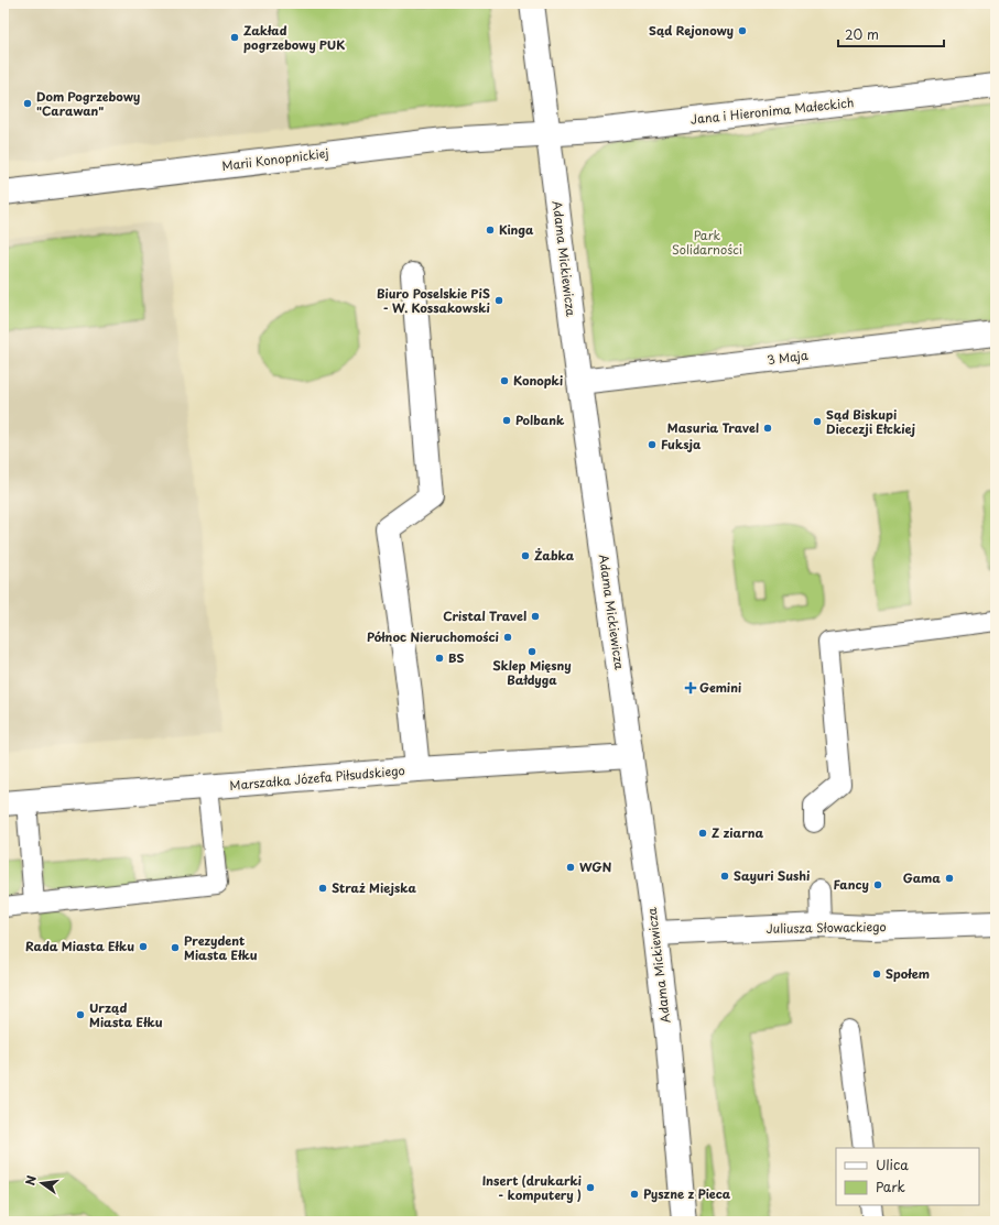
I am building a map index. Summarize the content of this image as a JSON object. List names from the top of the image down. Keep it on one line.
{"streets":{"street":["Jana i Hieronima Małeckich","Marii Konopnickiej","Adama Mickiewicza","3 Maja","Marszałka Józefa Piłsudskiego","Juliusza Słowackiego"]},"crossings":[["Jana i Hieronima Małeckich","Marii Konopnickiej"],["Jana i Hieronima Małeckich","Adama Mickiewicza"],["Marii Konopnickiej","Adama Mickiewicza"],["Adama Mickiewicza","3 Maja"],["Adama Mickiewicza","Marszałka Józefa Piłsudskiego"],["Adama Mickiewicza","Juliusza Słowackiego"]],"parks":["Park Solidarności"],"places":{"other":["Sąd Rejonowy","Zakład pogrzebowy PUK","Dom Pogrzebowy \"Carawan\"","Kinga","Biuro Poselskie PiS - W. Kossakowski","Konopki","Polbank","Sąd Biskupi Diecezji Ełckiej","Masuria Travel","Fuksja","Żabka","Cristal Travel","Północ Nieruchomości","Sklep Mięsny Bałdyga","BS","Z ziarna","WGN","Sayuri Sushi","Gama","Fancy","Straż Miejska","Rada Miasta Ełku","Prezydent Miasta Ełku","Społem","Urząd Miasta Ełku","Insert (drukarki - komputery )","Pyszne z Pieca"],"health":["Gemini"]},"legend":["Ulica","Park"],"scale_bar":"20 m","north":"left"}
